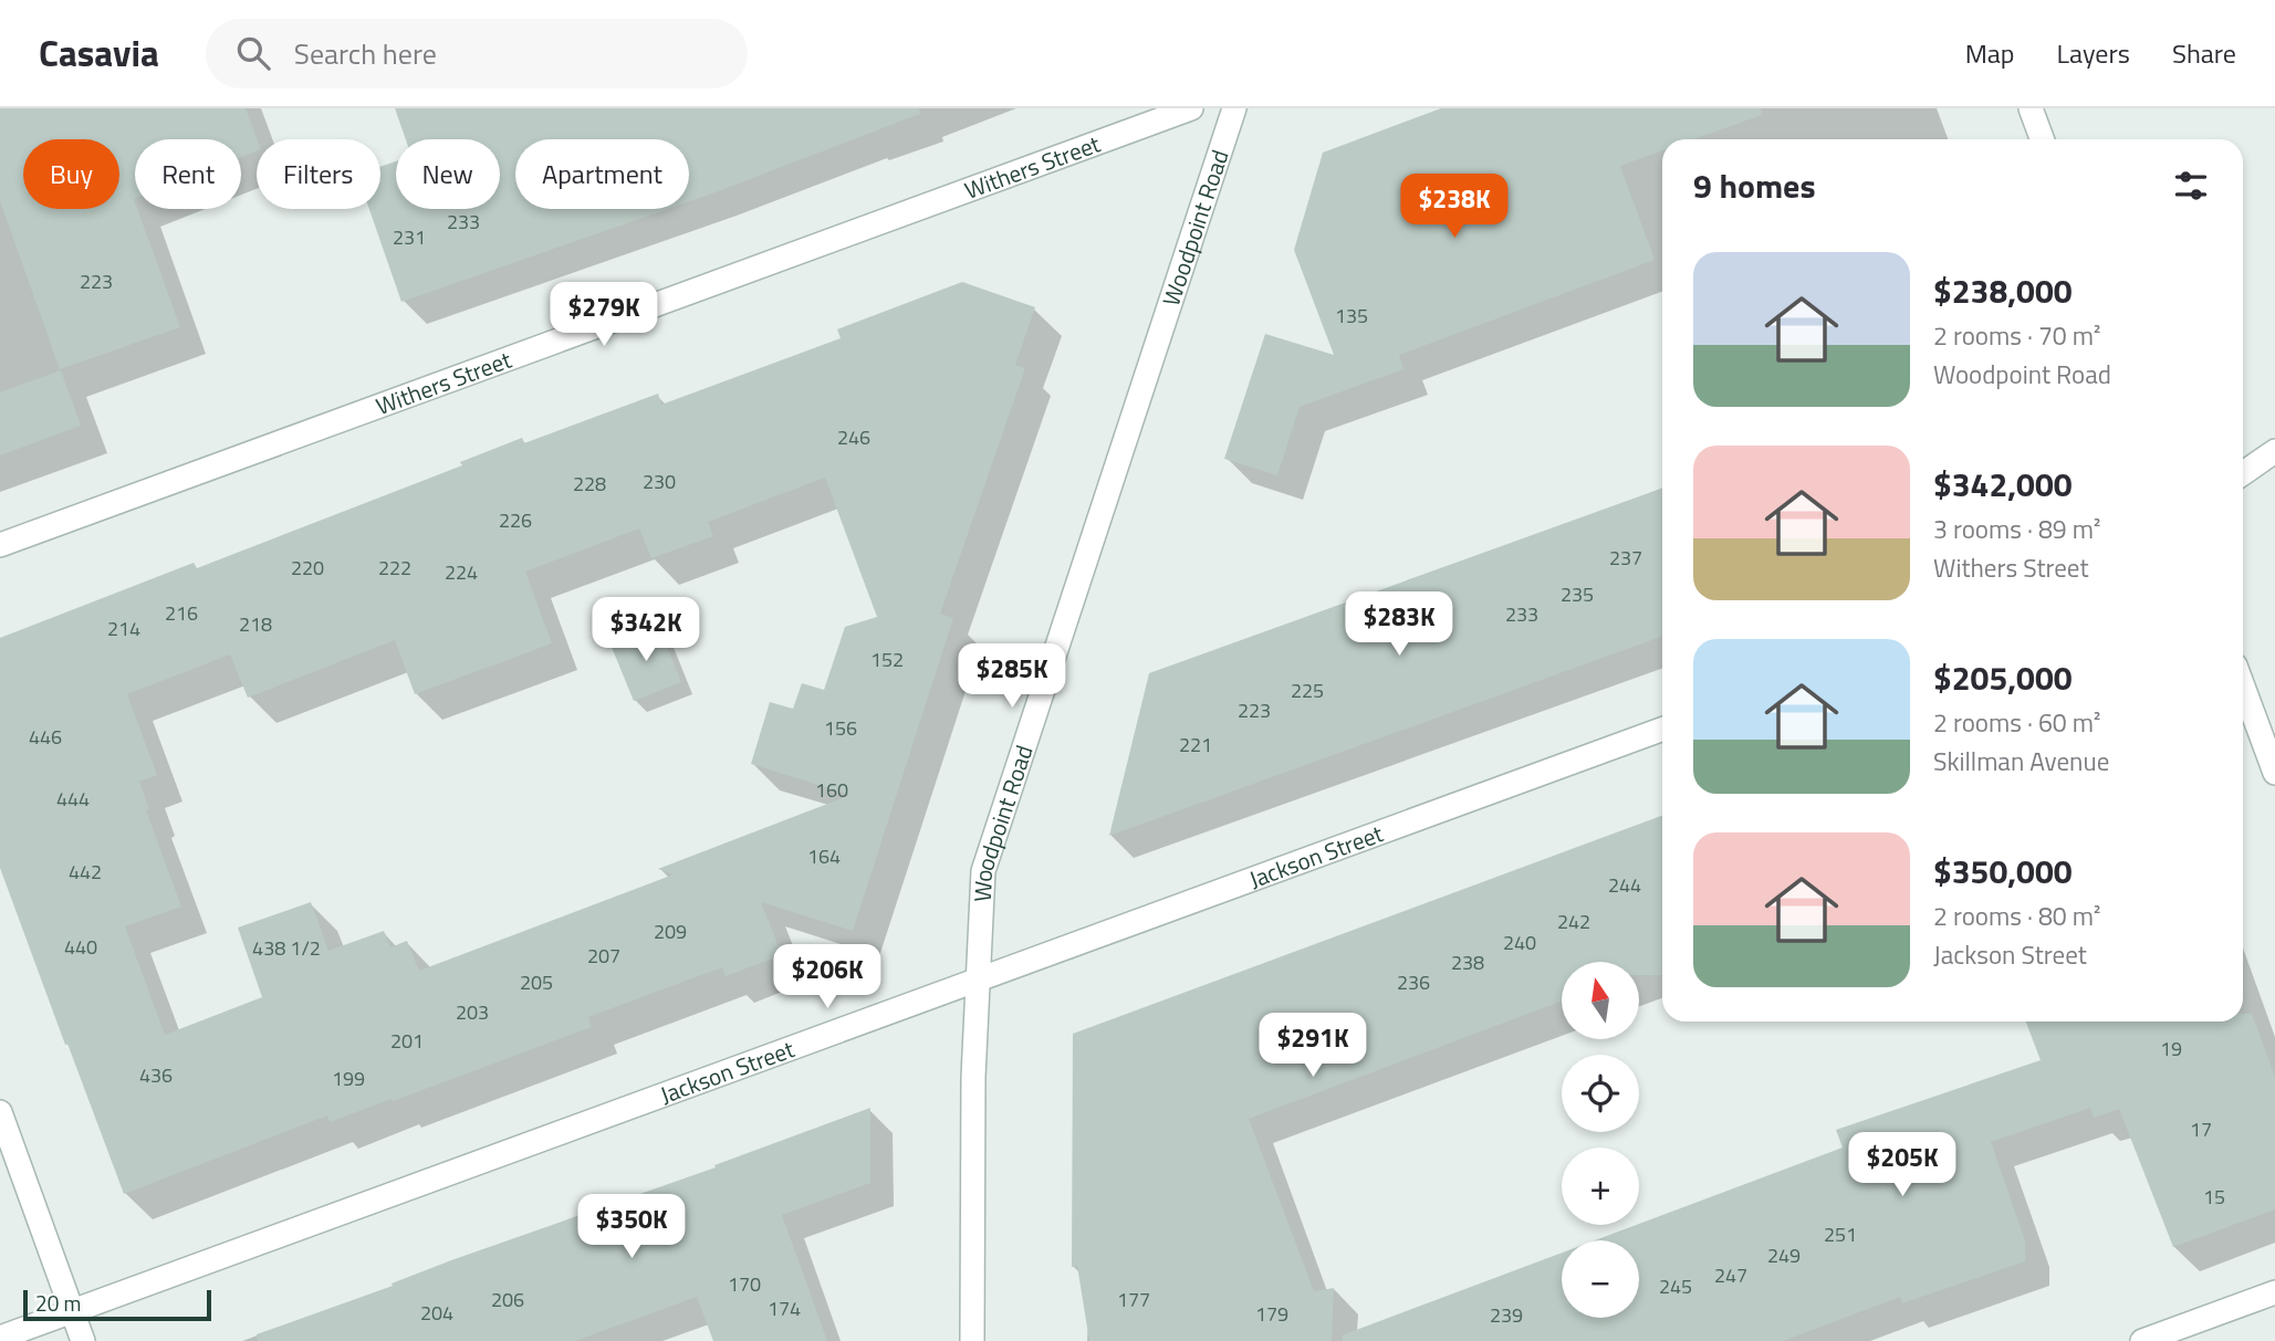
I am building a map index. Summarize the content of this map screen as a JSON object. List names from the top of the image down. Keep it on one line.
{"streets":{"street":["Withers Street","Woodpoint Road","Jackson Street"]},"crossings":[["Woodpoint Road","Jackson Street"]],"house_numbers":["233","231","223","135","246","230","228","226","237","220","222","224","235","216","233","218","214","152","225","223","156","446","221","160","444","164","442","244","242","209","240","440","438 1/2","207","238","205","236","203","201","19","436","199","17","15","251","249","247","170","245","206","177","174","204","179","239"],"scale_bar":"20 m","north":"top","page":{"header":"Casavia","search":"Search here","nav":["Map","Layers","Share"],"chip":["Buy","Rent","Filters","New","Apartment"],"heading":"9 homes","price":["$238K","$279K","$283K","$342K","$285K","$206K","$291K","$205K","$350K"],"list":[{"name":"$238,000","note":"2 rooms · 70 m² · Woodpoint Road"},{"name":"$342,000","note":"3 rooms · 89 m² · Withers Street"},{"name":"$205,000","note":"2 rooms · 60 m² · Skillman Avenue"},{"name":"$350,000","note":"2 rooms · 80 m² · Jackson Street"}],"map_buttons":["+","−"],"scale":"20 m"}}
